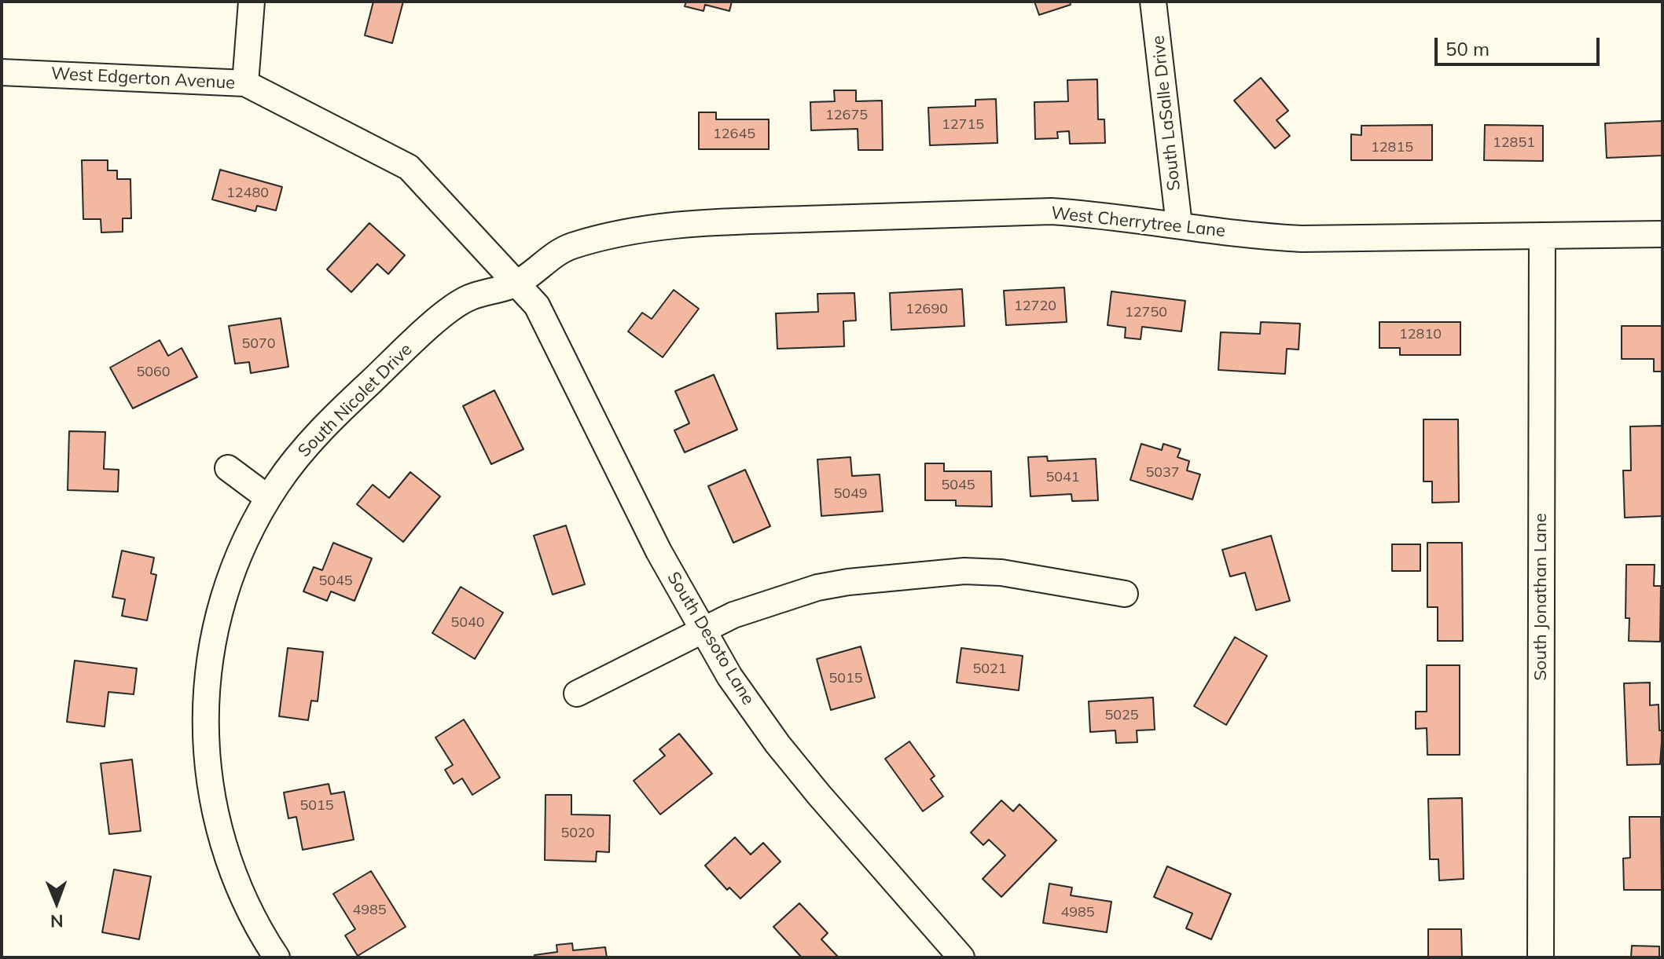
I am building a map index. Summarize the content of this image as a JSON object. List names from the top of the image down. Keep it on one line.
{"streets":{"street":["West Edgerton Avenue","South LaSalle Drive","West Cherrytree Lane","South Nicolet Drive","South Jonathan Lane","South Desoto Lane"]},"crossings":[["West Edgerton Avenue","West Cherrytree Lane"],["West Edgerton Avenue","South Nicolet Drive"],["West Edgerton Avenue","South Desoto Lane"],["South LaSalle Drive","West Cherrytree Lane"],["West Cherrytree Lane","South Nicolet Drive"],["West Cherrytree Lane","South Jonathan Lane"],["West Cherrytree Lane","South Desoto Lane"],["South Nicolet Drive","South Desoto Lane"]],"house_numbers":["12675","12715","12645","12851","12815","12480","12720","12690","12750","12810","5070","5060","5037","5041","5045","5049","5045","5040","5021","5015","5025","5015","5020","4985","4985"],"scale_bar":"50 m","north":"bottom"}
